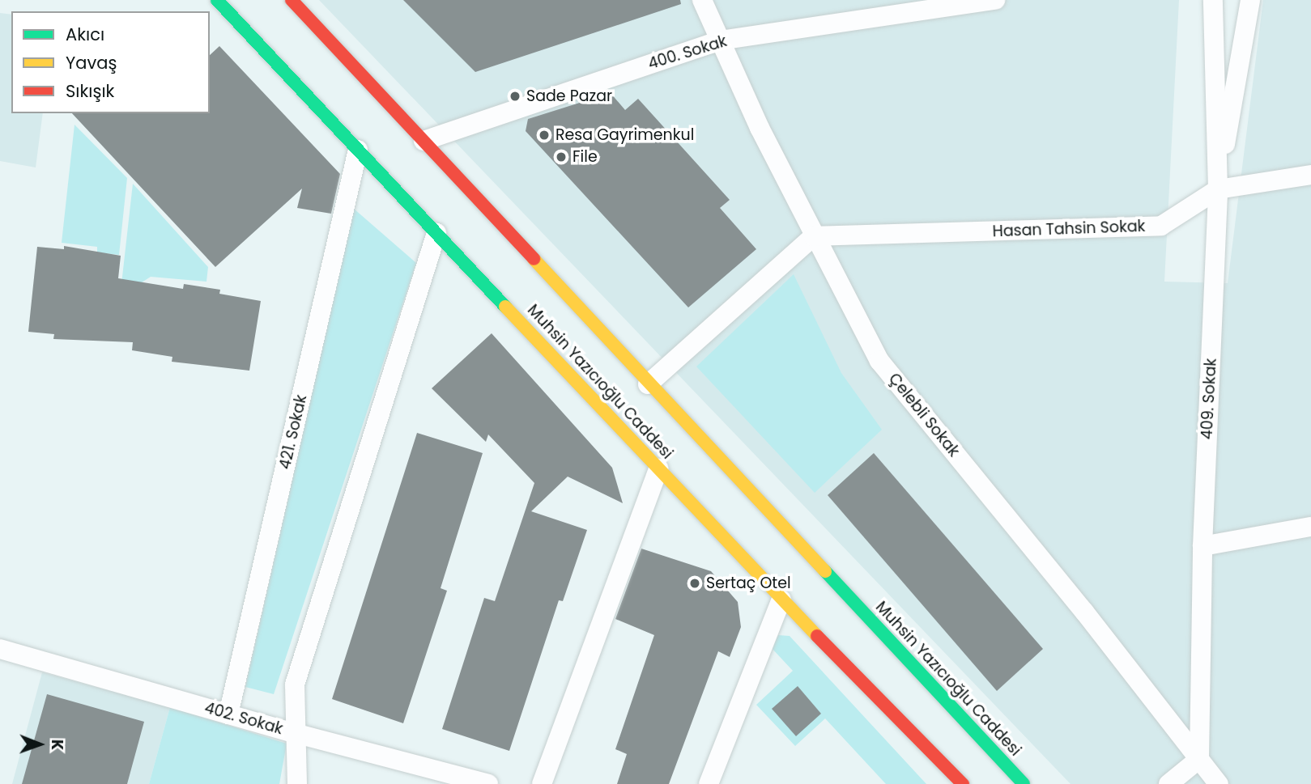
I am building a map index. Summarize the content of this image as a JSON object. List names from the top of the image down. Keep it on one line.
{"streets":{"main road":["Muhsin Yazıcıoğlu Caddesi"],"street":["400. Sokak","Hasan Tahsin Sokak","409. Sokak","Çelebli Sokak","421. Sokak","402. Sokak"]},"crossings":[["400. Sokak","Muhsin Yazıcıoğlu Caddesi"],["400. Sokak","Çelebli Sokak"],["Hasan Tahsin Sokak","409. Sokak"],["Hasan Tahsin Sokak","Çelebli Sokak"],["Muhsin Yazıcıoğlu Caddesi","421. Sokak"],["409. Sokak","Çelebli Sokak"],["421. Sokak","402. Sokak"]],"places":["Sade Pazar","Resa Gayrimenkul","File","Sertaç Otel"],"legend":["Akıcı","Yavaş","Sıkışık"],"north":"right"}
